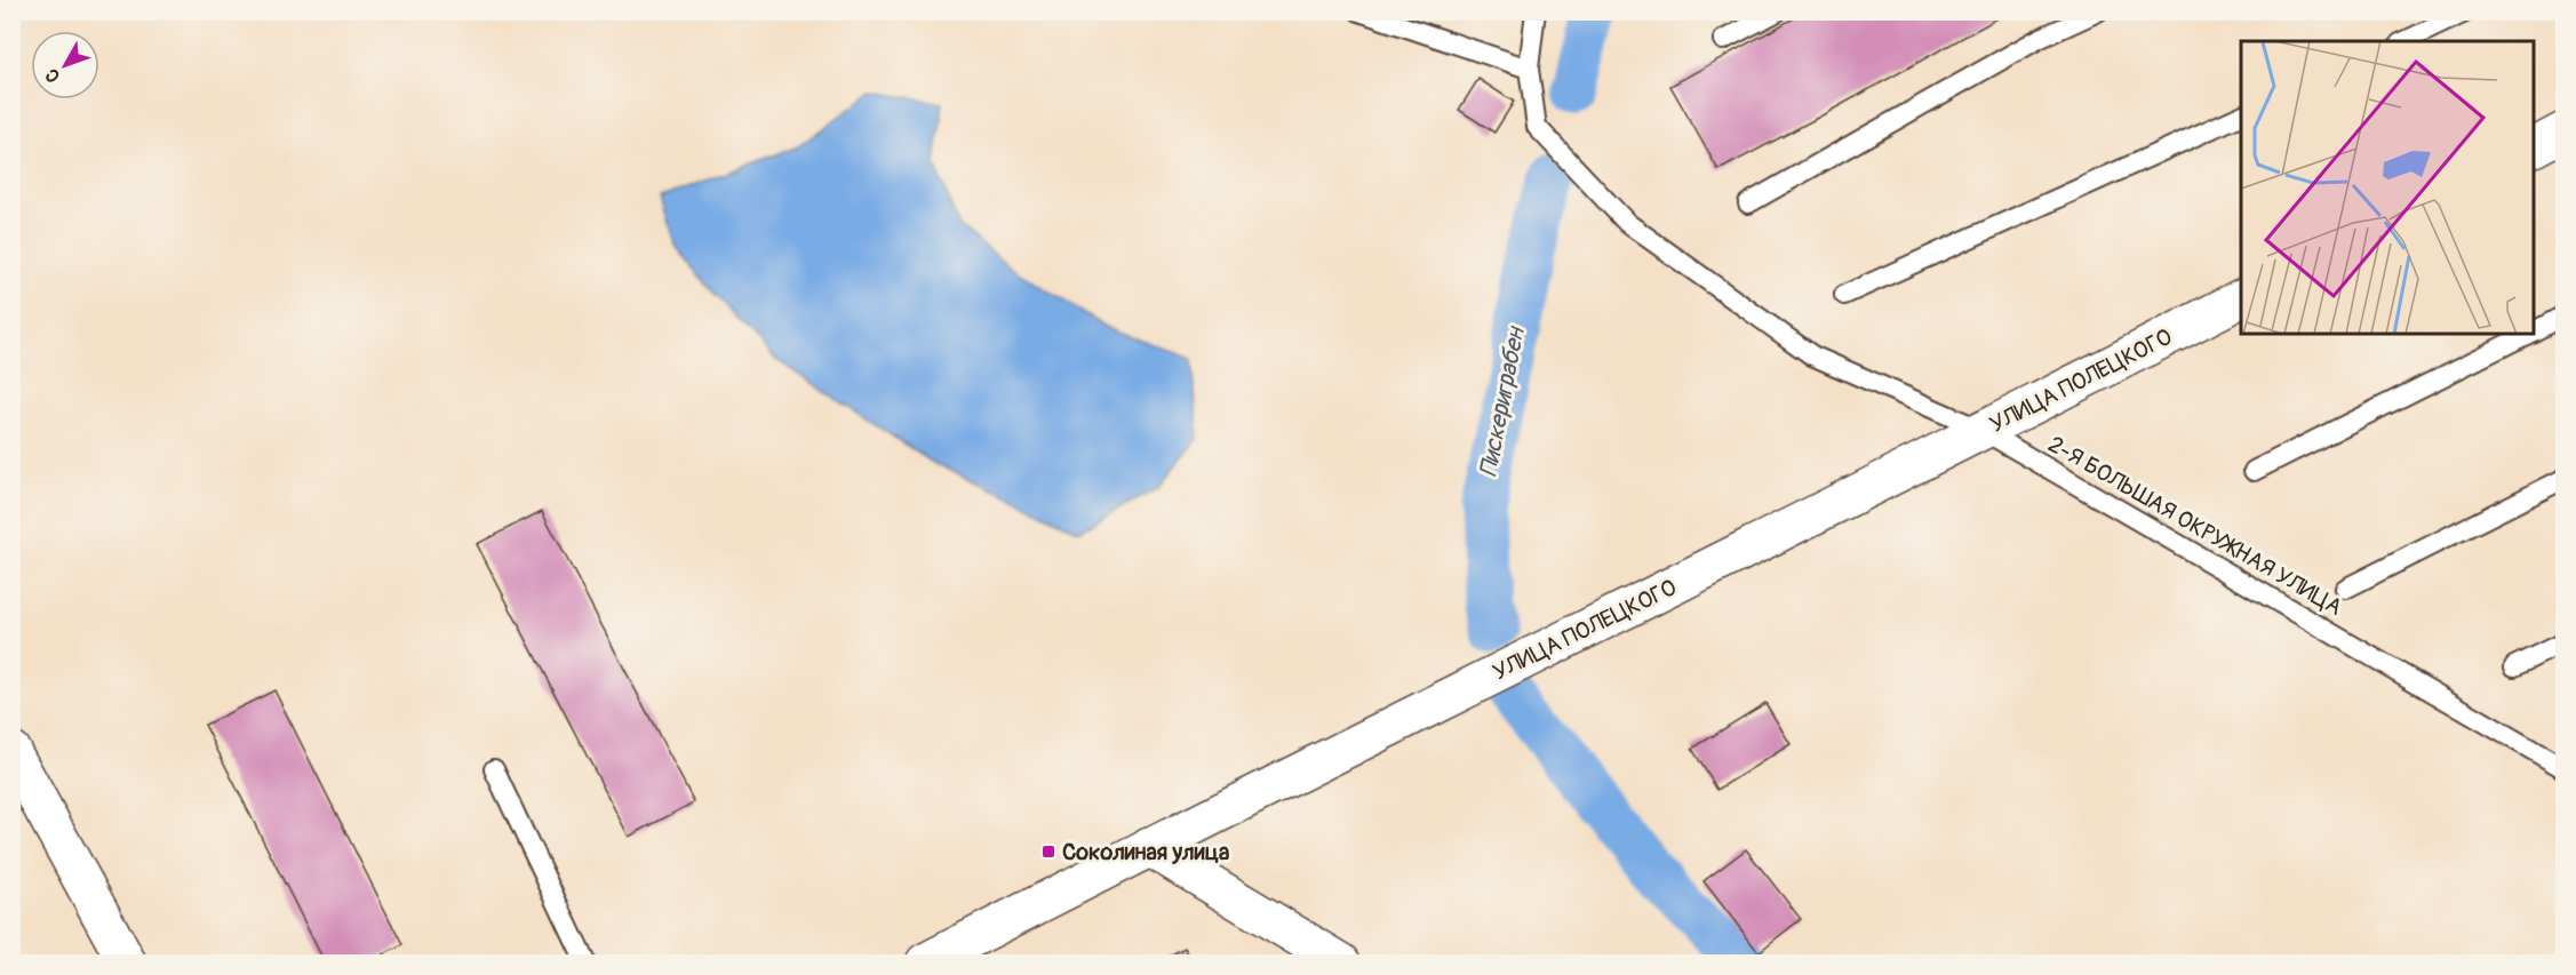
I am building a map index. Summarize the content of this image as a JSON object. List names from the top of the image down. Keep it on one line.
{"streets":{"street":["УЛИЦА ПОЛЕЦКОГО"],"lane":["2-Я БОЛЬШАЯ ОКРУЖНАЯ УЛИЦА"]},"crossings":[["УЛИЦА ПОЛЕЦКОГО","2-Я БОЛЬШАЯ ОКРУЖНАЯ УЛИЦА"]],"water":["Пискериграбен"],"places":{"transit":["Соколиная улица"]},"north":"bottom left"}
